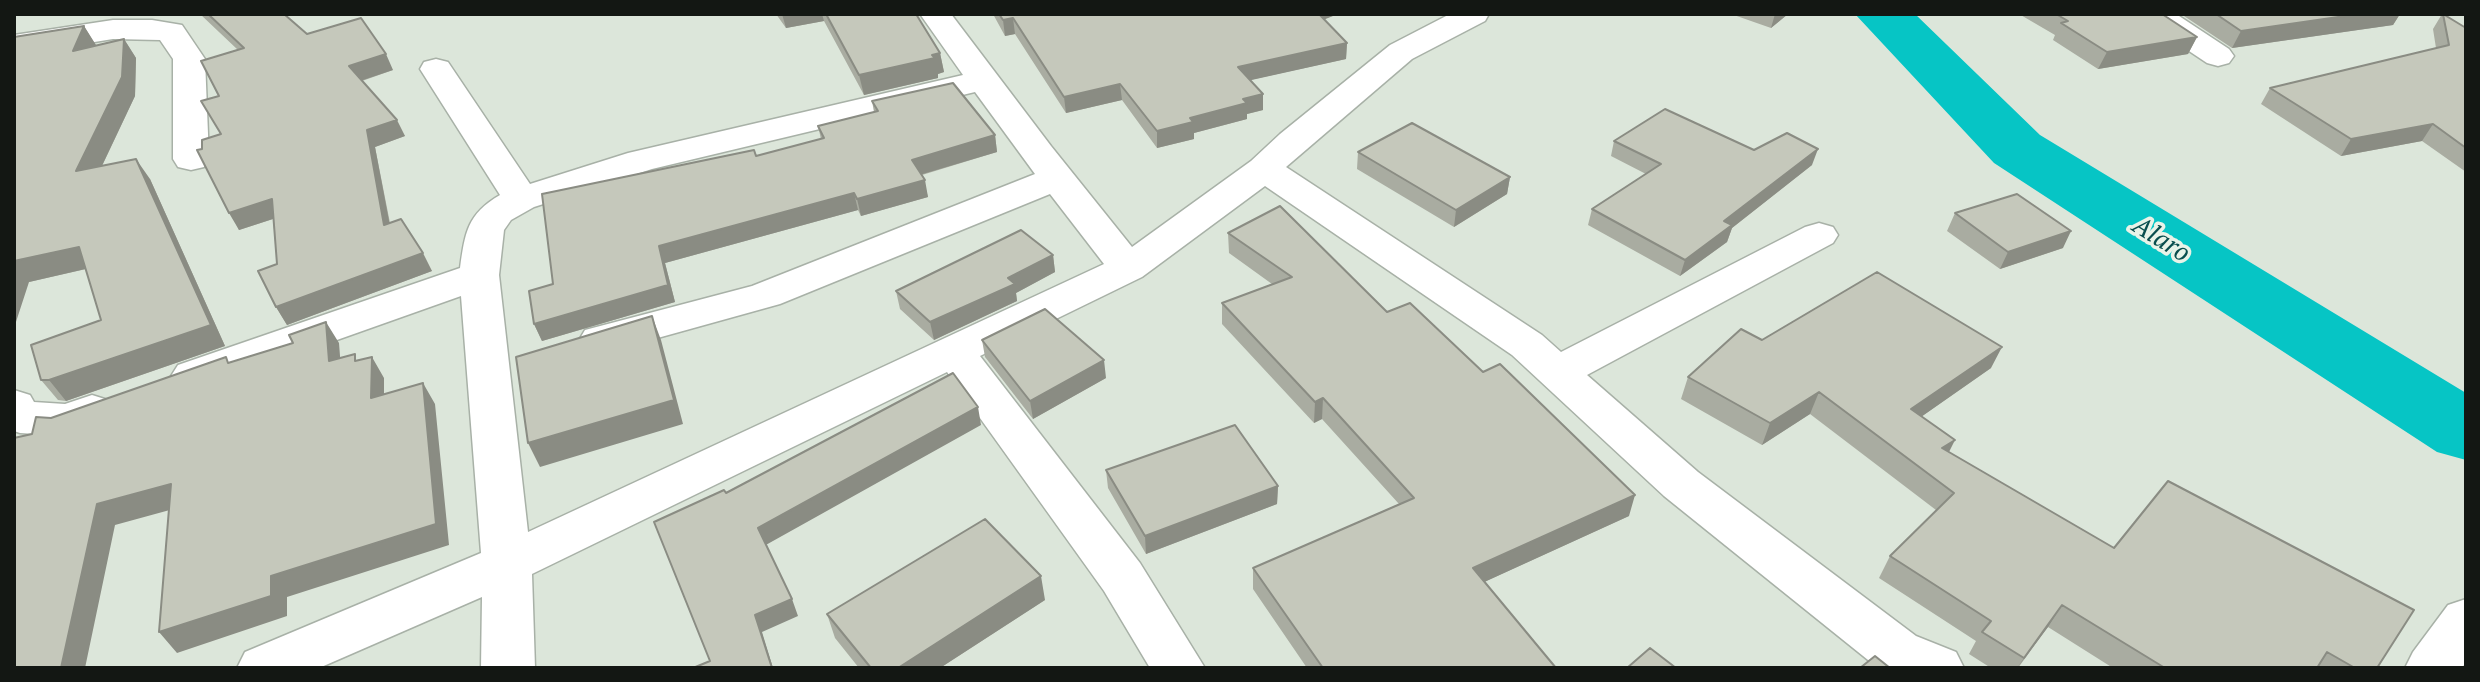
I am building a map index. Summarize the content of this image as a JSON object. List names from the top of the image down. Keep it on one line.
{"water":["Alaro"]}
